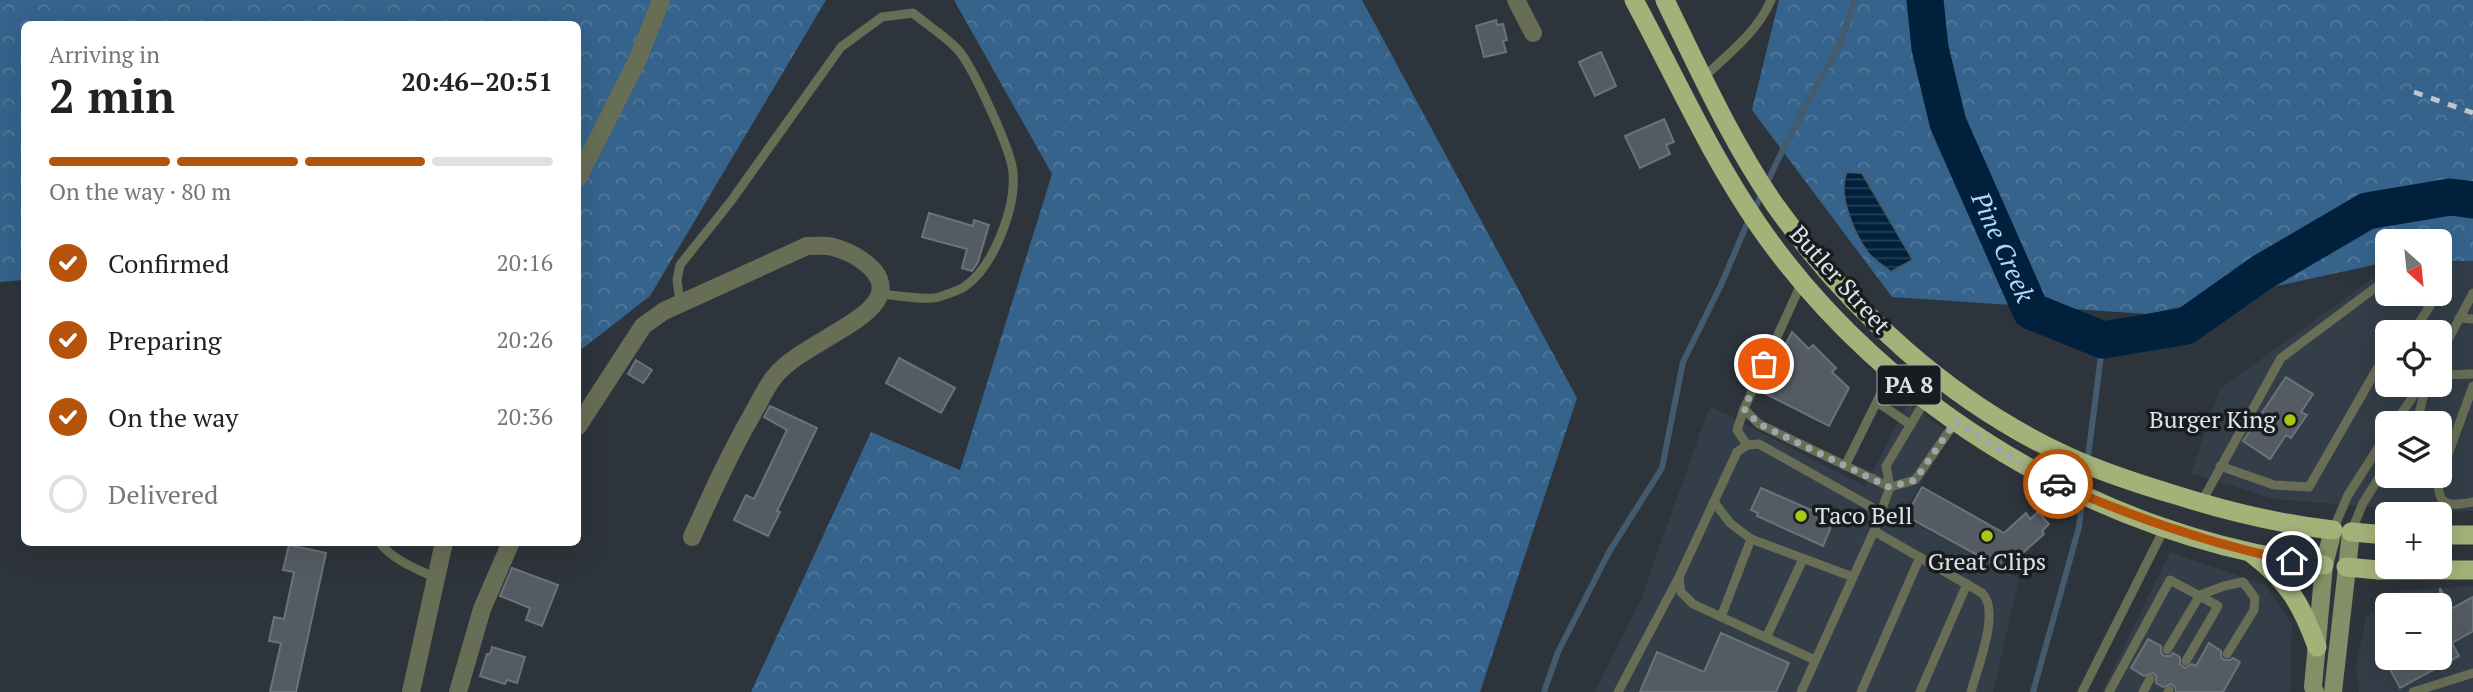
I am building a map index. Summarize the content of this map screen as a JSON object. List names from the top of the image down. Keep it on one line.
{"streets":{"highway":["Butler Street","PA 8"]},"crossings":[["Butler Street","PA 8"]],"water":["Pine Creek"],"places":["Burger King","Taco Bell","Great Clips"],"north":"bottom right","page":{"heading":["2 min","Arriving in","20:46–20:51"],"bar":"On the way · 80 m","list":[["Confirmed","20:16"],["Preparing","20:26"],["On the way","20:36"],"Delivered"],"map_buttons":["+","−"]}}
